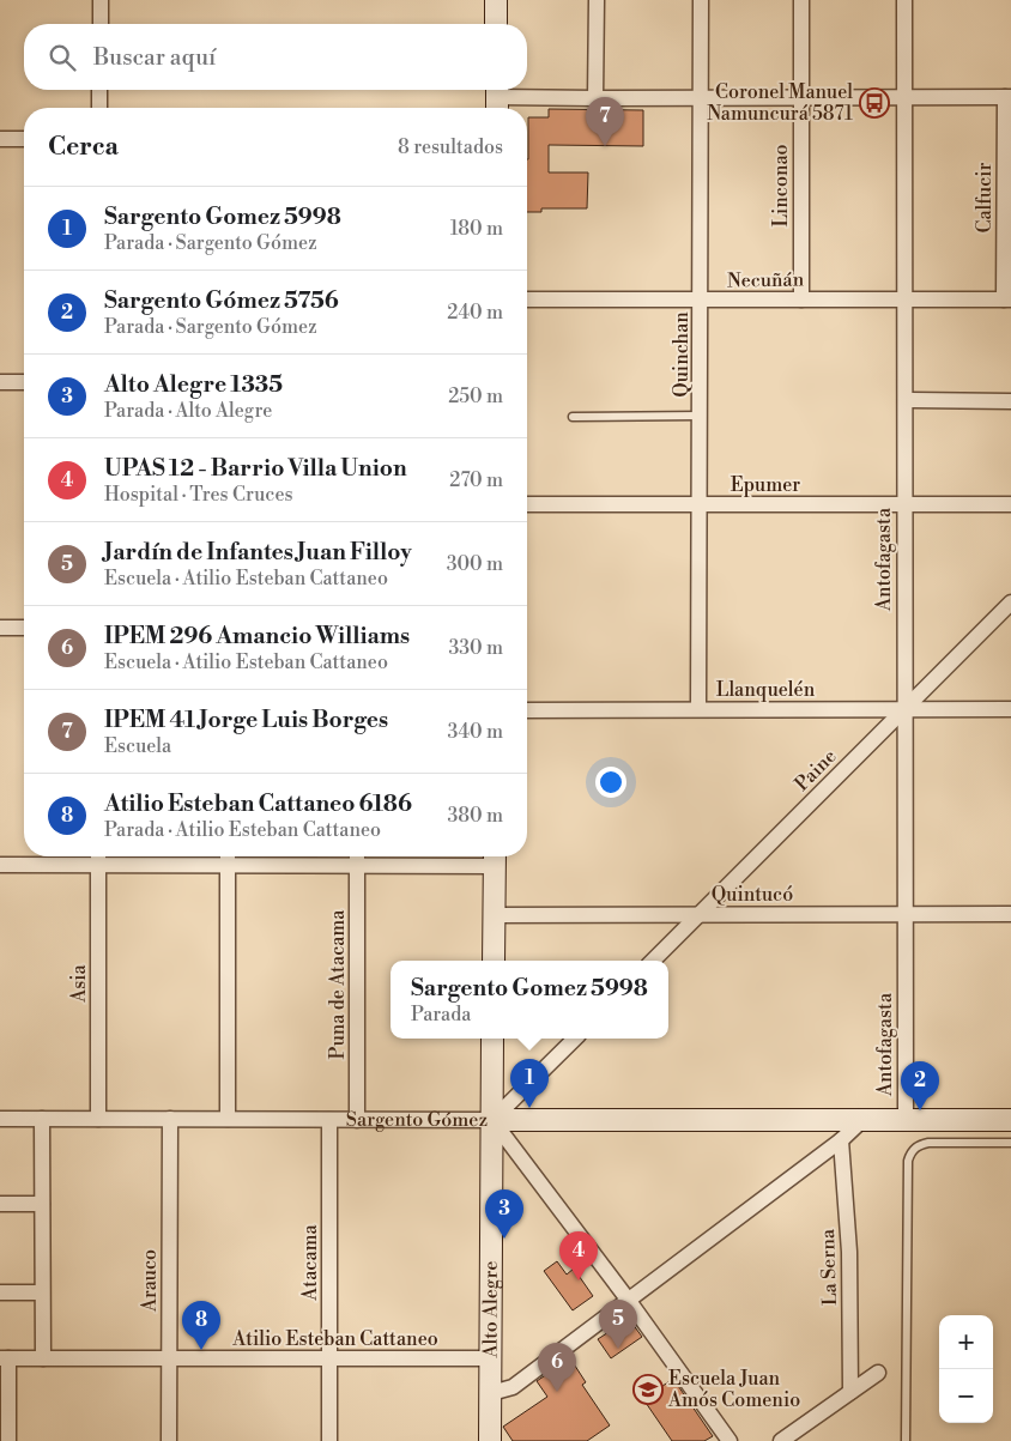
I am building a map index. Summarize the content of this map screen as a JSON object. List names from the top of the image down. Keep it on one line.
{"streets":{"main road":["Sargento Gómez","Alto Alegre"],"street":["Linconao","Calfucir","Necuñán","Quinchan","Epumer","Antofagasta","Llanquelén","Paine","Quintucó","Asia","Puna de Atacama","Atacama","La Serna","Arauco","Atilio Esteban Cattaneo"]},"crossings":[["Linconao","Necuñán"],["Calfucir","Necuñán"],["Necuñán","Quinchan"],["Necuñán","Antofagasta"],["Quinchan","Epumer"],["Quinchan","Llanquelén"],["Epumer","Antofagasta"],["Antofagasta","Llanquelén"],["Antofagasta","Paine"],["Antofagasta","Quintucó"],["Antofagasta","Sargento Gómez"],["Llanquelén","Paine"],["Paine","Quintucó"],["Asia","Sargento Gómez"],["Puna de Atacama","Sargento Gómez"],["Sargento Gómez","Atacama"],["Sargento Gómez","Arauco"],["Sargento Gómez","Alto Alegre"],["Atacama","Atilio Esteban Cattaneo"],["Arauco","Atilio Esteban Cattaneo"],["Alto Alegre","Atilio Esteban Cattaneo"]],"places":{"bus stop":["Coronel Manuel Namuncurá 5871"],"school or university":["Escuela Juan Amós Comenio"]},"page":{"search":"Buscar aquí","pins":["7","1","2","3","4","5","8","6"],"heading":["Cerca","8 resultados"],"list":[{"mark":"1","name":"Sargento Gomez 5998","note":"Parada · Sargento Gómez","value":"180 m"},{"mark":"2","name":"Sargento Gómez 5756","note":"Parada · Sargento Gómez","value":"240 m"},{"mark":"3","name":"Alto Alegre 1335","note":"Parada · Alto Alegre","value":"250 m"},{"mark":"4","name":"UPAS 12 - Barrio Villa Union","note":"Hospital · Tres Cruces","value":"270 m"},{"mark":"5","name":"Jardín de Infantes Juan Filloy","note":"Escuela · Atilio Esteban Cattaneo","value":"300 m"},{"mark":"6","name":"IPEM 296 Amancio Williams","note":"Escuela · Atilio Esteban Cattaneo","value":"330 m"},{"mark":"7","name":"IPEM 41 Jorge Luis Borges","note":"Escuela","value":"340 m"},{"mark":"8","name":"Atilio Esteban Cattaneo 6186","note":"Parada · Atilio Esteban Cattaneo","value":"380 m"}],"popup":["Sargento Gomez 5998","Parada"],"map_buttons":["+","−"]}}
